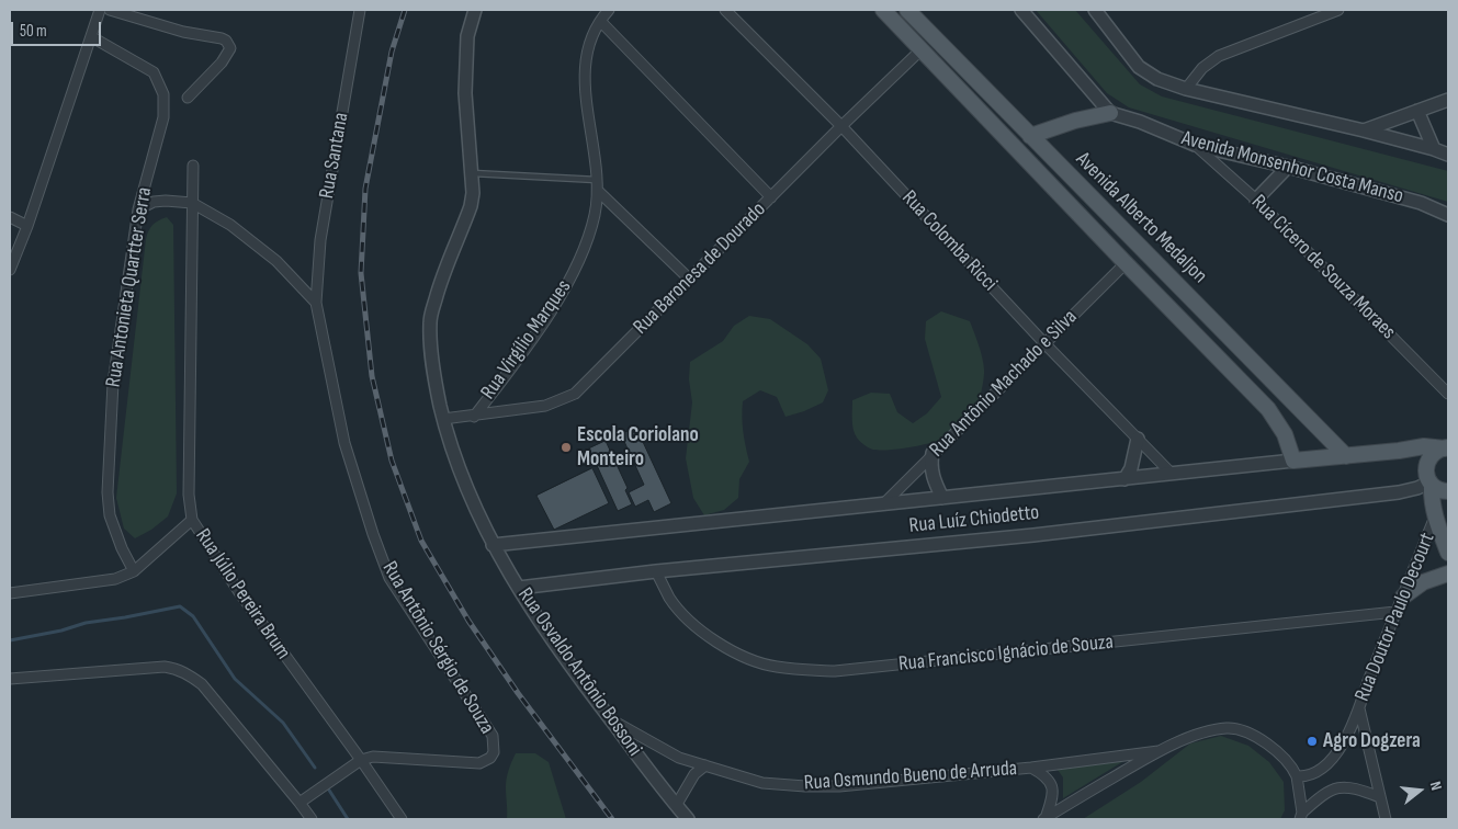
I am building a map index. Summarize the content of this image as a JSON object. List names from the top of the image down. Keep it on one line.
{"streets":{"main road":["Avenida Alberto Medaljon","Rua Luíz Chiodetto"],"street":["Rua Santana","Avenida Monsenhor Costa Manso","Rua Colomba Ricci","Rua Cícero de Souza Moraes","Rua Baronesa de Dourado","Rua Antonieta Quartter Serra","Rua Virgílio Marques","Rua Antônio Machado e Silva","Rua Júlio Pereira Brum","Rua Doutor Paulo Decourt","Rua Antônio Sérgio de Souza","Rua Francisco Ignácio de Souza","Rua Osvaldo Antônio Bossoni","Rua Osmundo Bueno de Arruda"]},"crossings":[["Rua Santana","Rua Antônio Sérgio de Souza"],["Avenida Monsenhor Costa Manso","Rua Cícero de Souza Moraes"],["Avenida Alberto Medaljon","Rua Baronesa de Dourado"],["Avenida Alberto Medaljon","Rua Antônio Machado e Silva"],["Avenida Alberto Medaljon","Rua Luíz Chiodetto"],["Rua Colomba Ricci","Rua Baronesa de Dourado"],["Rua Colomba Ricci","Rua Antônio Machado e Silva"],["Rua Colomba Ricci","Rua Luíz Chiodetto"],["Rua Baronesa de Dourado","Rua Virgílio Marques"],["Rua Baronesa de Dourado","Rua Osvaldo Antônio Bossoni"],["Rua Antônio Machado e Silva","Rua Luíz Chiodetto"],["Rua Luíz Chiodetto","Rua Francisco Ignácio de Souza"],["Rua Luíz Chiodetto","Rua Osvaldo Antônio Bossoni"],["Rua Júlio Pereira Brum","Rua Antônio Sérgio de Souza"],["Rua Doutor Paulo Decourt","Rua Francisco Ignácio de Souza"],["Rua Osvaldo Antônio Bossoni","Rua Osmundo Bueno de Arruda"]],"places":["Escola Coriolano Monteiro","Agro Dogzera"],"scale_bar":"50 m","north":"right"}
